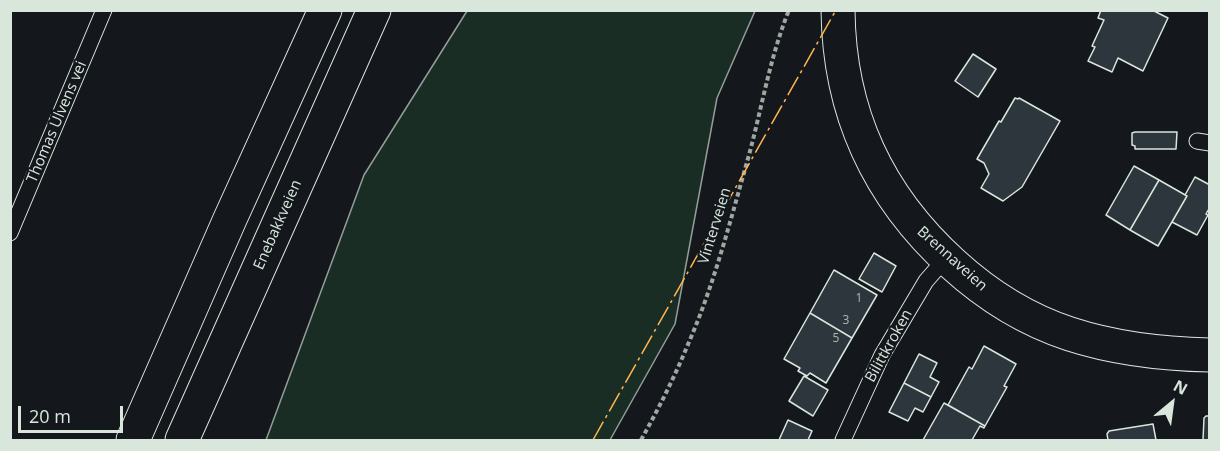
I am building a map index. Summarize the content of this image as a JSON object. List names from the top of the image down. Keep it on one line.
{"streets":{"main road":["Enebakkveien","Brennaveien"],"lane":["Thomas Ulvens vei","Bilittkroken"],"path":["Vinterveien"]},"crossings":[["Brennaveien","Bilittkroken"]],"house_numbers":["1","3","5"],"scale_bar":"20 m","north":"top right"}
